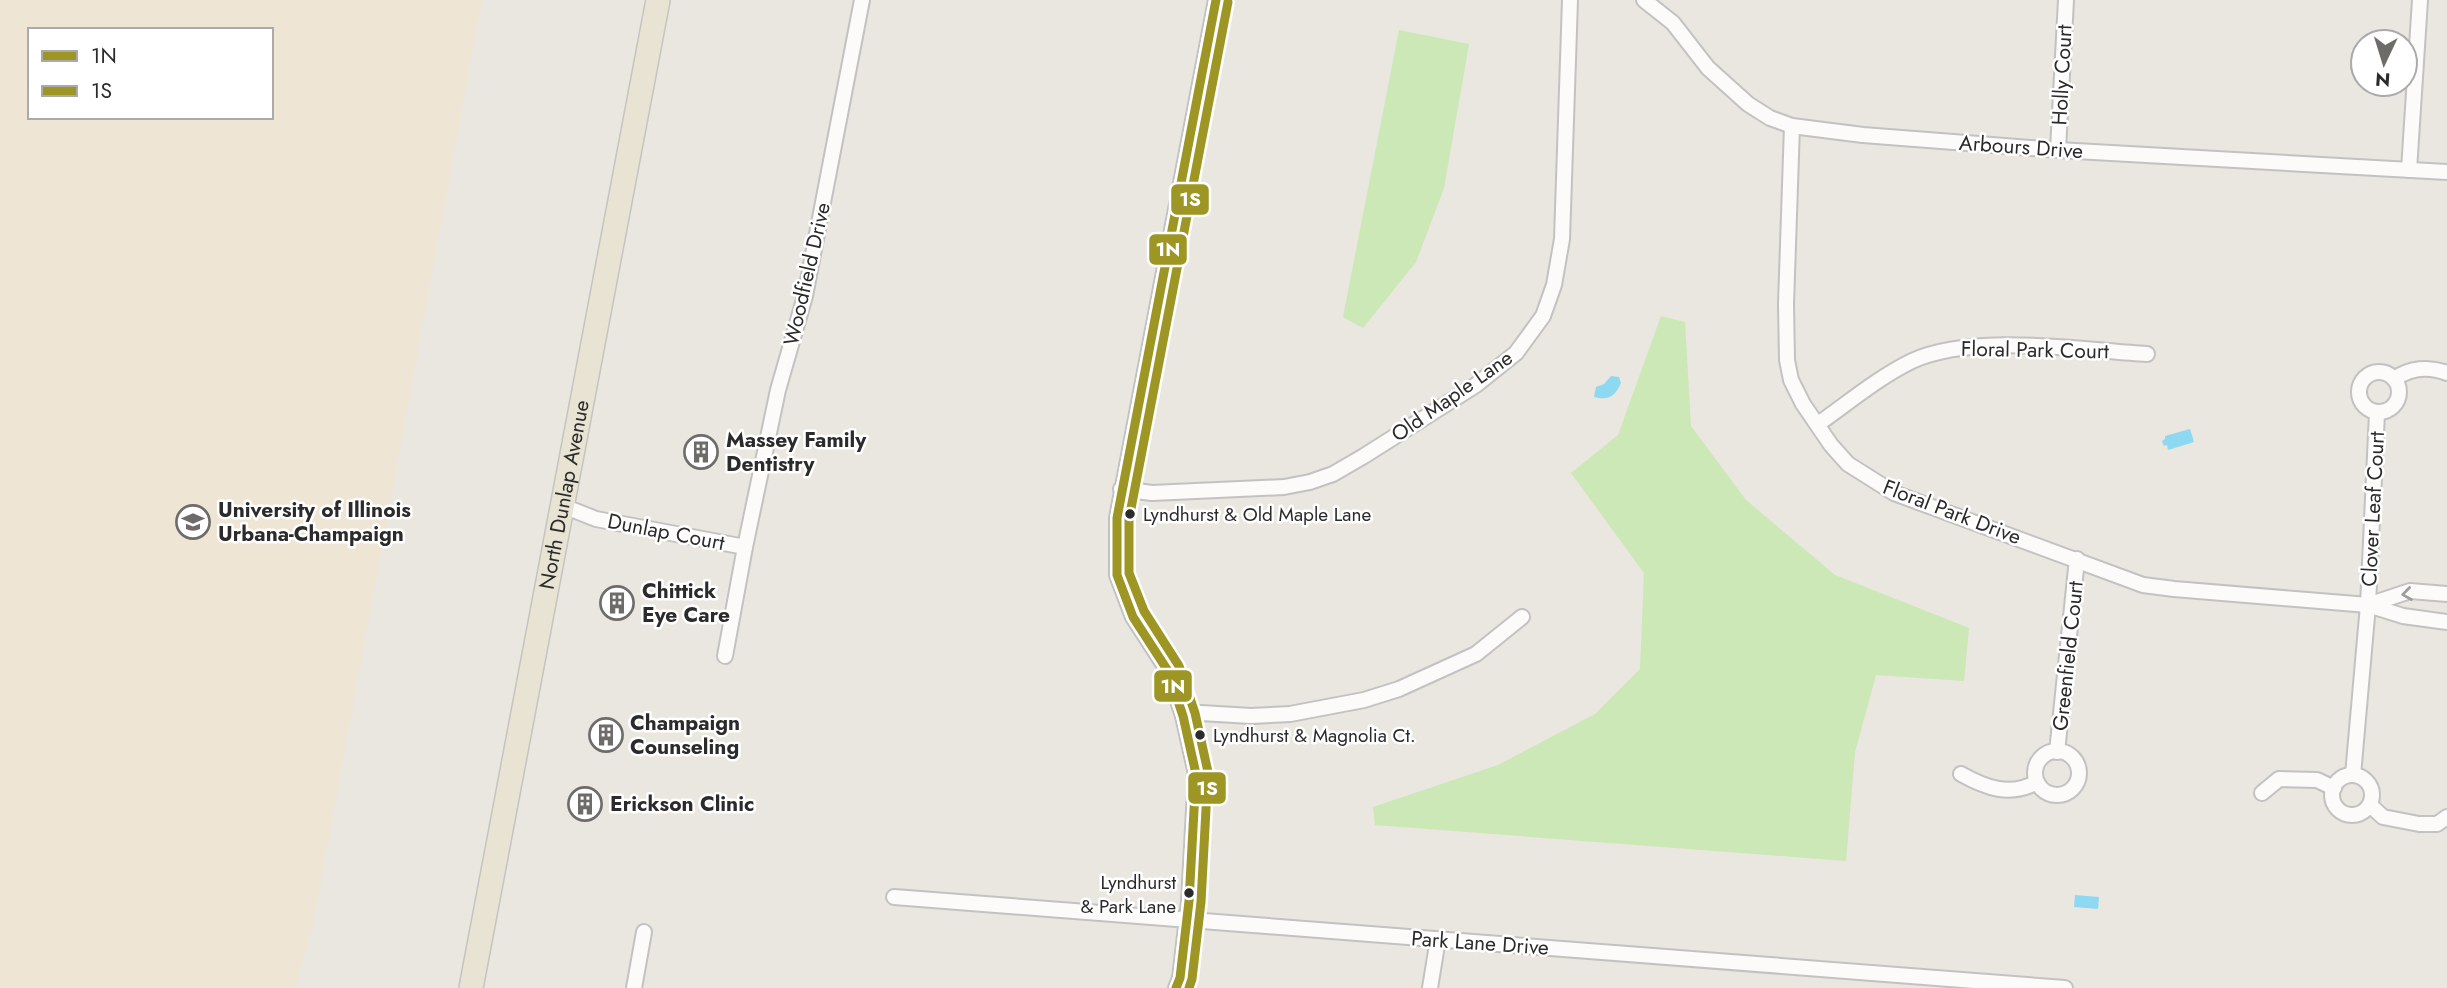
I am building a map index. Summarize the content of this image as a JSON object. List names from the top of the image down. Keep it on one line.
{"streets":{"main road":["North Dunlap Avenue"],"street":["Holly Court","Arbours Drive","Woodfield Drive","Floral Park Court","Old Maple Lane","Clover Leaf Court","Floral Park Drive","Dunlap Court","Greenfield Court","Park Lane Drive"]},"crossings":[["Holly Court","Arbours Drive"],["Arbours Drive","Floral Park Drive"],["Woodfield Drive","Dunlap Court"],["Floral Park Court","Floral Park Drive"],["North Dunlap Avenue","Dunlap Court"],["Clover Leaf Court","Floral Park Drive"],["Floral Park Drive","Greenfield Court"]],"places":{"building":["Massey Family Dentistry","Chittick Eye Care","Champaign Counseling","Erickson Clinic"],"other":["Lyndhurst & Old Maple Lane","Lyndhurst & Magnolia Ct.","Lyndhurst & Park Lane"],"school or university":["University of Illinois Urbana-Champaign"]},"lines":["transit line 1N","transit line 1S"],"legend":["1N","1S"],"north":"bottom"}
